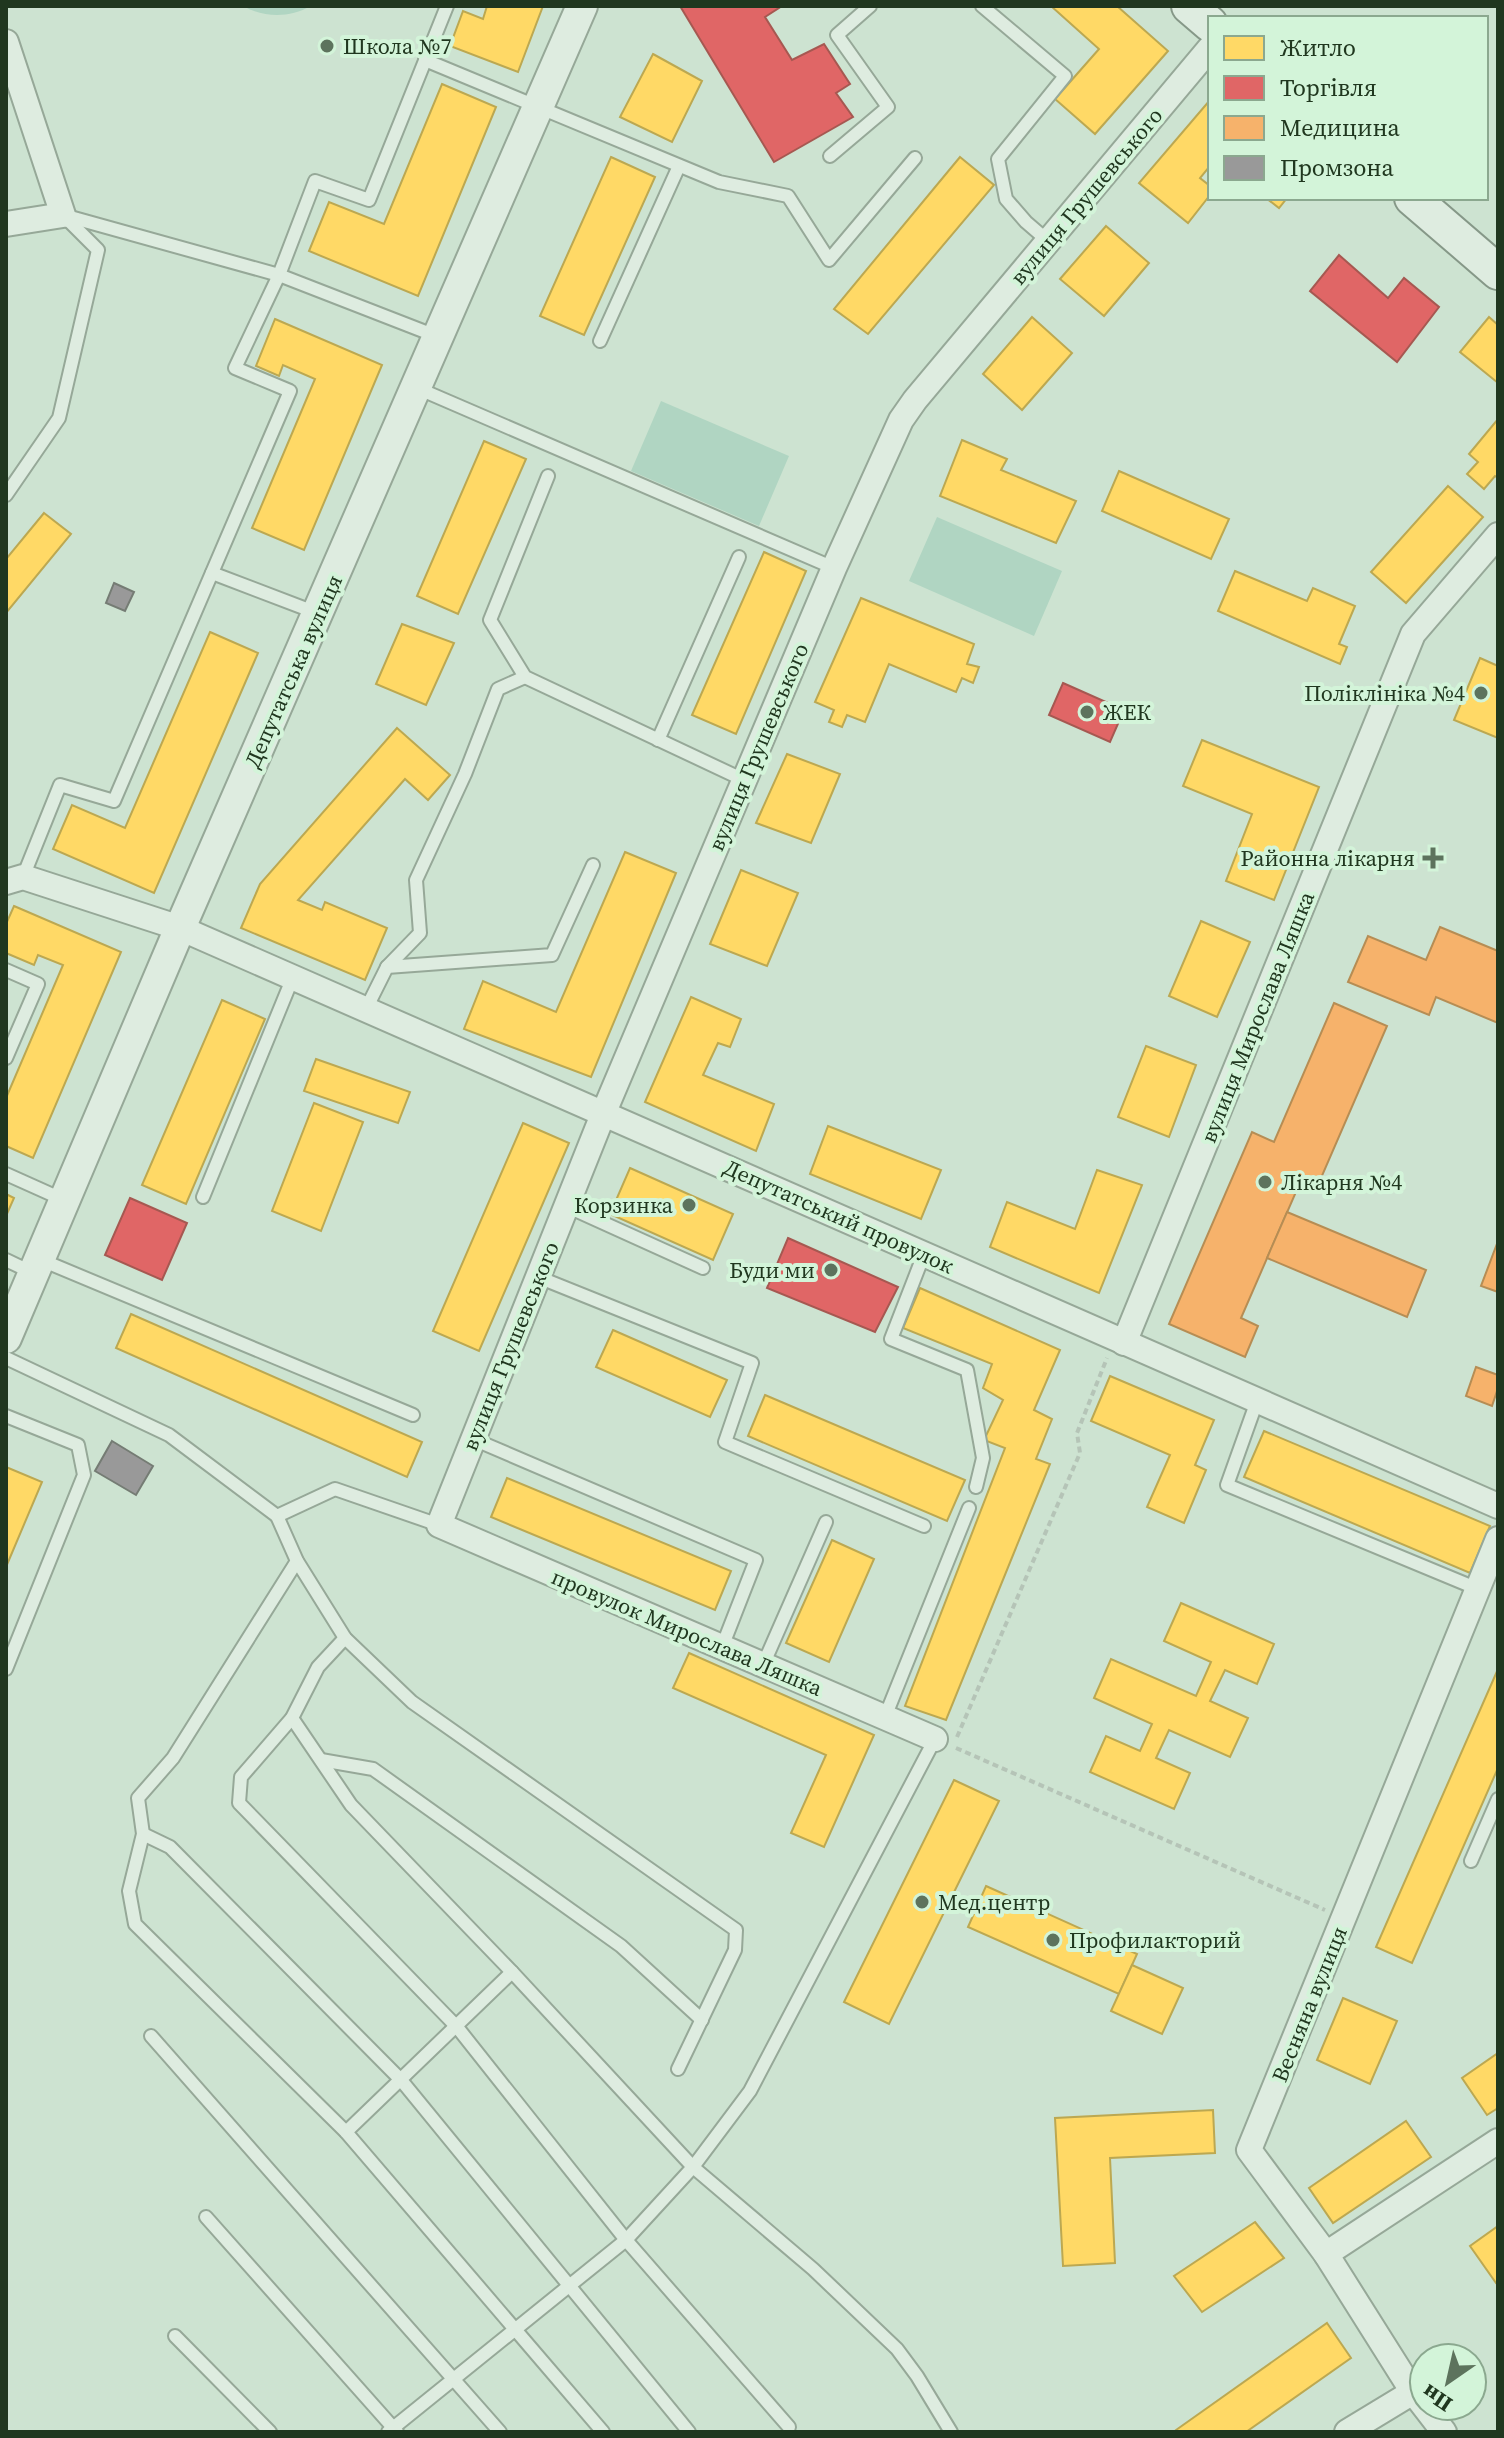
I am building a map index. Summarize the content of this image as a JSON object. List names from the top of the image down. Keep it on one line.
{"streets":{"street":["вулиця Грушевського","Депутатська вулиця","вулиця Мирослава Ляшка","Депутатський провулок","провулок Мирослава Ляшка","Весняна вулиця"]},"crossings":[["вулиця Грушевського","Депутатський провулок"],["вулиця Грушевського","провулок Мирослава Ляшка"],["Депутатська вулиця","Депутатський провулок"],["вулиця Мирослава Ляшка","Депутатський провулок"]],"places":{"other":["Школа №7","Поліклініка №4","ЖЕК","Лікарня №4","Корзинка","Буди ми","Мед.центр","Профилакторий"],"health":["Районна лікарня"]},"legend":["Житло","Торгівля","Медицина","Промзона"],"north":"bottom left"}
